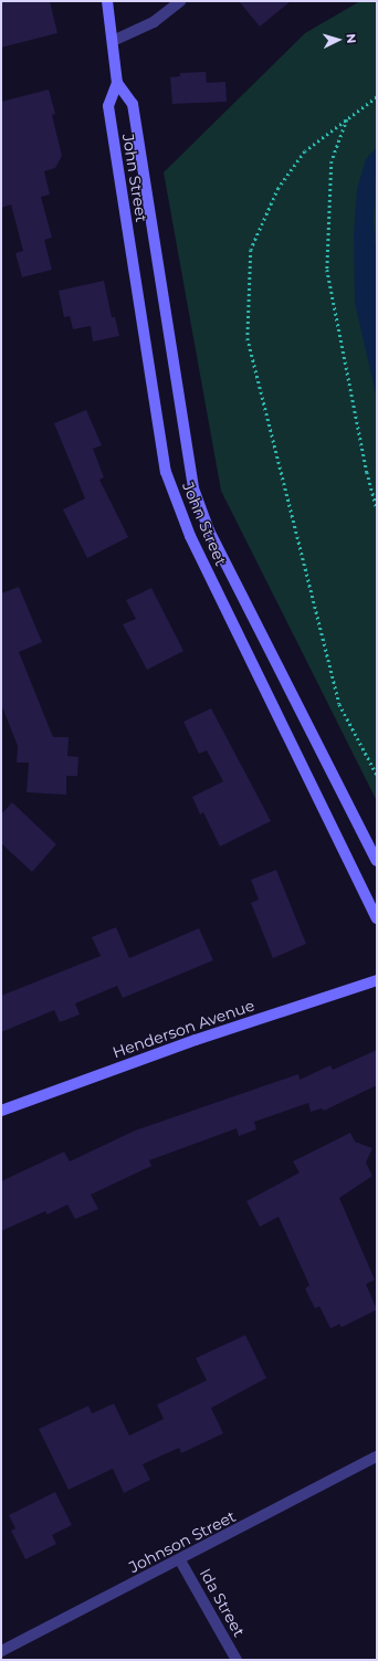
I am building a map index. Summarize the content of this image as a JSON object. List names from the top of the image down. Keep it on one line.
{"streets":{"main road":["John Street","Henderson Avenue"],"street":["Johnson Street","Ida Street"]},"crossings":[["Johnson Street","Ida Street"]],"north":"right"}
